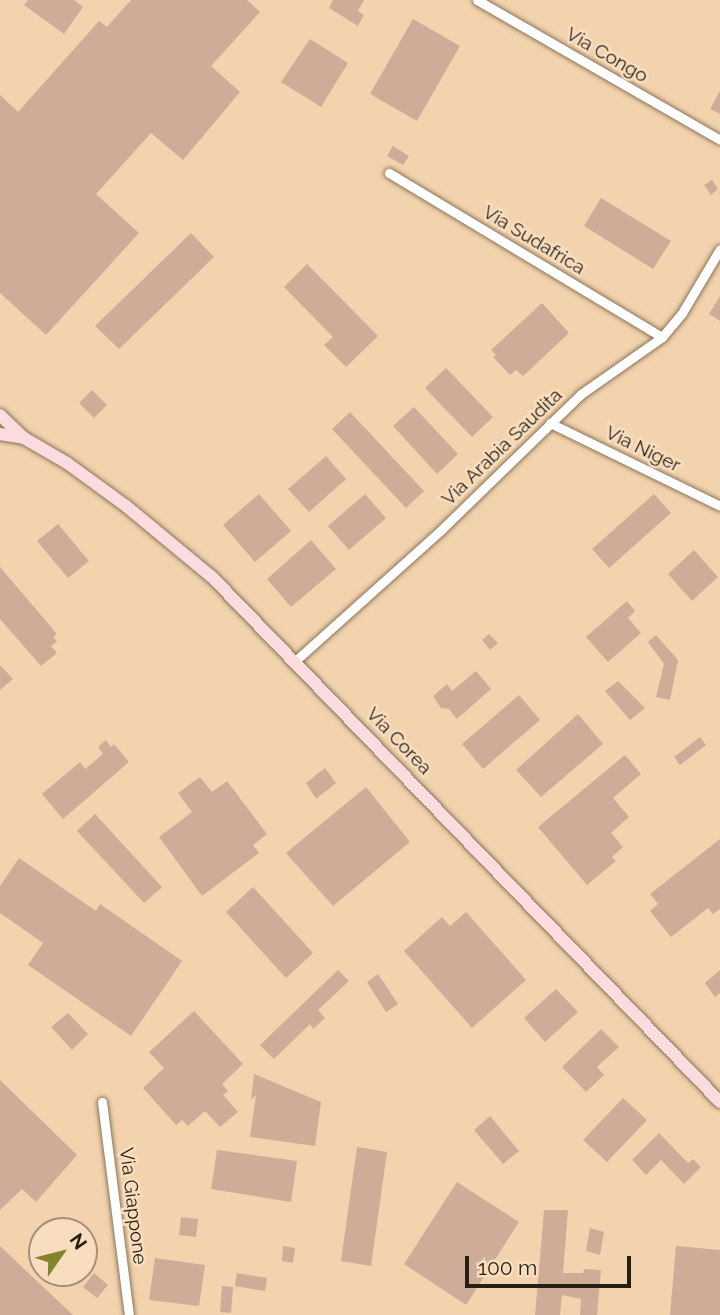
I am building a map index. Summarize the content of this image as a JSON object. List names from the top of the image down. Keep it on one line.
{"streets":{"street":["Via Congo","Via Sudafrica","Via Arabia Saudita","Via Niger","Via Corea","Via Giappone"]},"crossings":[["Via Sudafrica","Via Arabia Saudita"],["Via Arabia Saudita","Via Niger"],["Via Arabia Saudita","Via Corea"]],"scale_bar":"100 m","north":"top right"}
